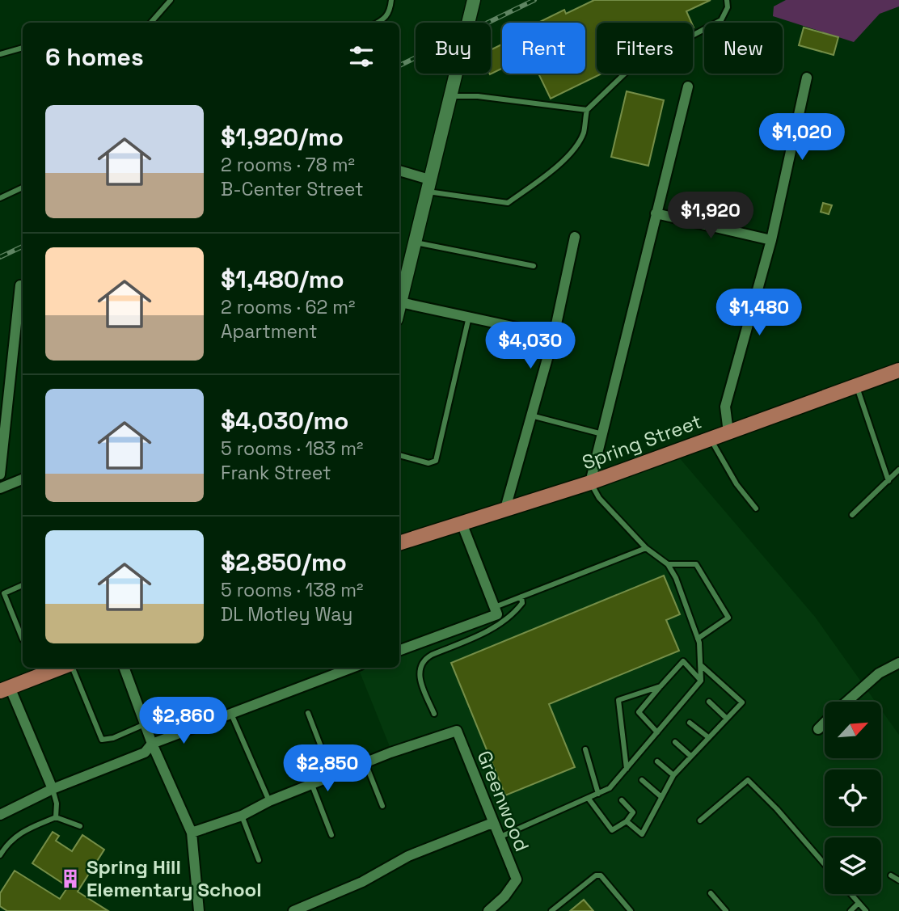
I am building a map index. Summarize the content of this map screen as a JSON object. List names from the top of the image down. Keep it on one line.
{"streets":{"main road":["Spring Street"],"street":["Greenwood"]},"places":{"building":["Spring Hill Elementary School"]},"north":"top right","page":{"chip":["Buy","Rent","Filters","New"],"heading":"6 homes","list":[{"name":"$1,920/mo","note":"2 rooms · 78 m² · B-Center Street"},{"name":"$1,480/mo","note":"2 rooms · 62 m² · Apartment"},{"name":"$4,030/mo","note":"5 rooms · 183 m² · Frank Street"},{"name":"$2,850/mo","note":"5 rooms · 138 m² · DL Motley Way"}],"price":["$1,020","$1,920","$1,480","$4,030","$2,860","$2,850"]}}
